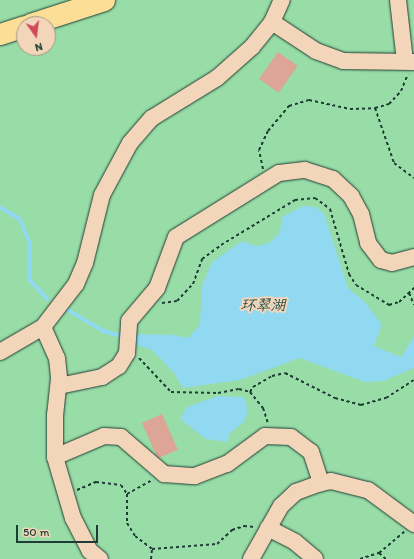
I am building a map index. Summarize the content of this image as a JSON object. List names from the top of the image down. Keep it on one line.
{"water":["环翠湖"],"scale_bar":"50 m","north":"bottom"}
